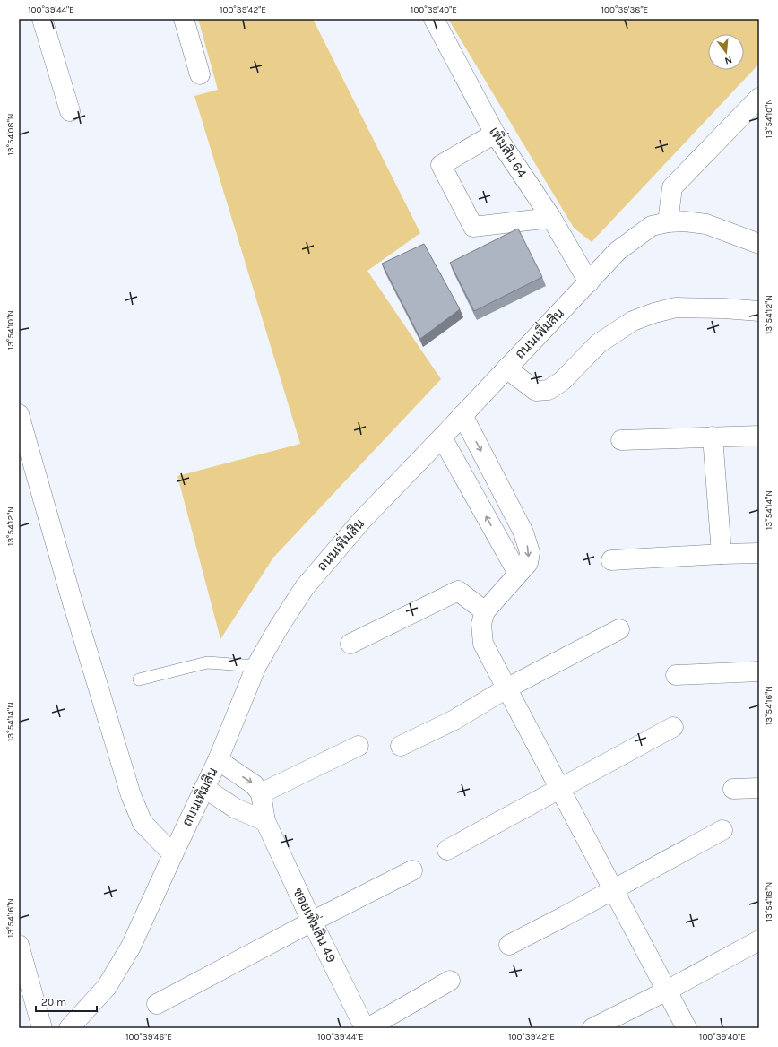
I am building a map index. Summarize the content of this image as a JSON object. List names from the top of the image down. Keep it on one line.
{"streets":{"street":["เพิ่มสิน 64","ถนนเพิ่มสิน","ซอยเพิ่มสิน 49"]},"crossings":[["เพิ่มสิน 64","ถนนเพิ่มสิน"]],"scale_bar":"20 m","north":"bottom","coordinates":["100°39'44\"E","100°39'42\"E","100°39'40\"E","100°39'38\"E","13°54'10\"N","13°54'08\"N","13°54'12\"N","13°54'14\"N","13°54'16\"N","13°54'18\"N","100°39'46\"E"]}
